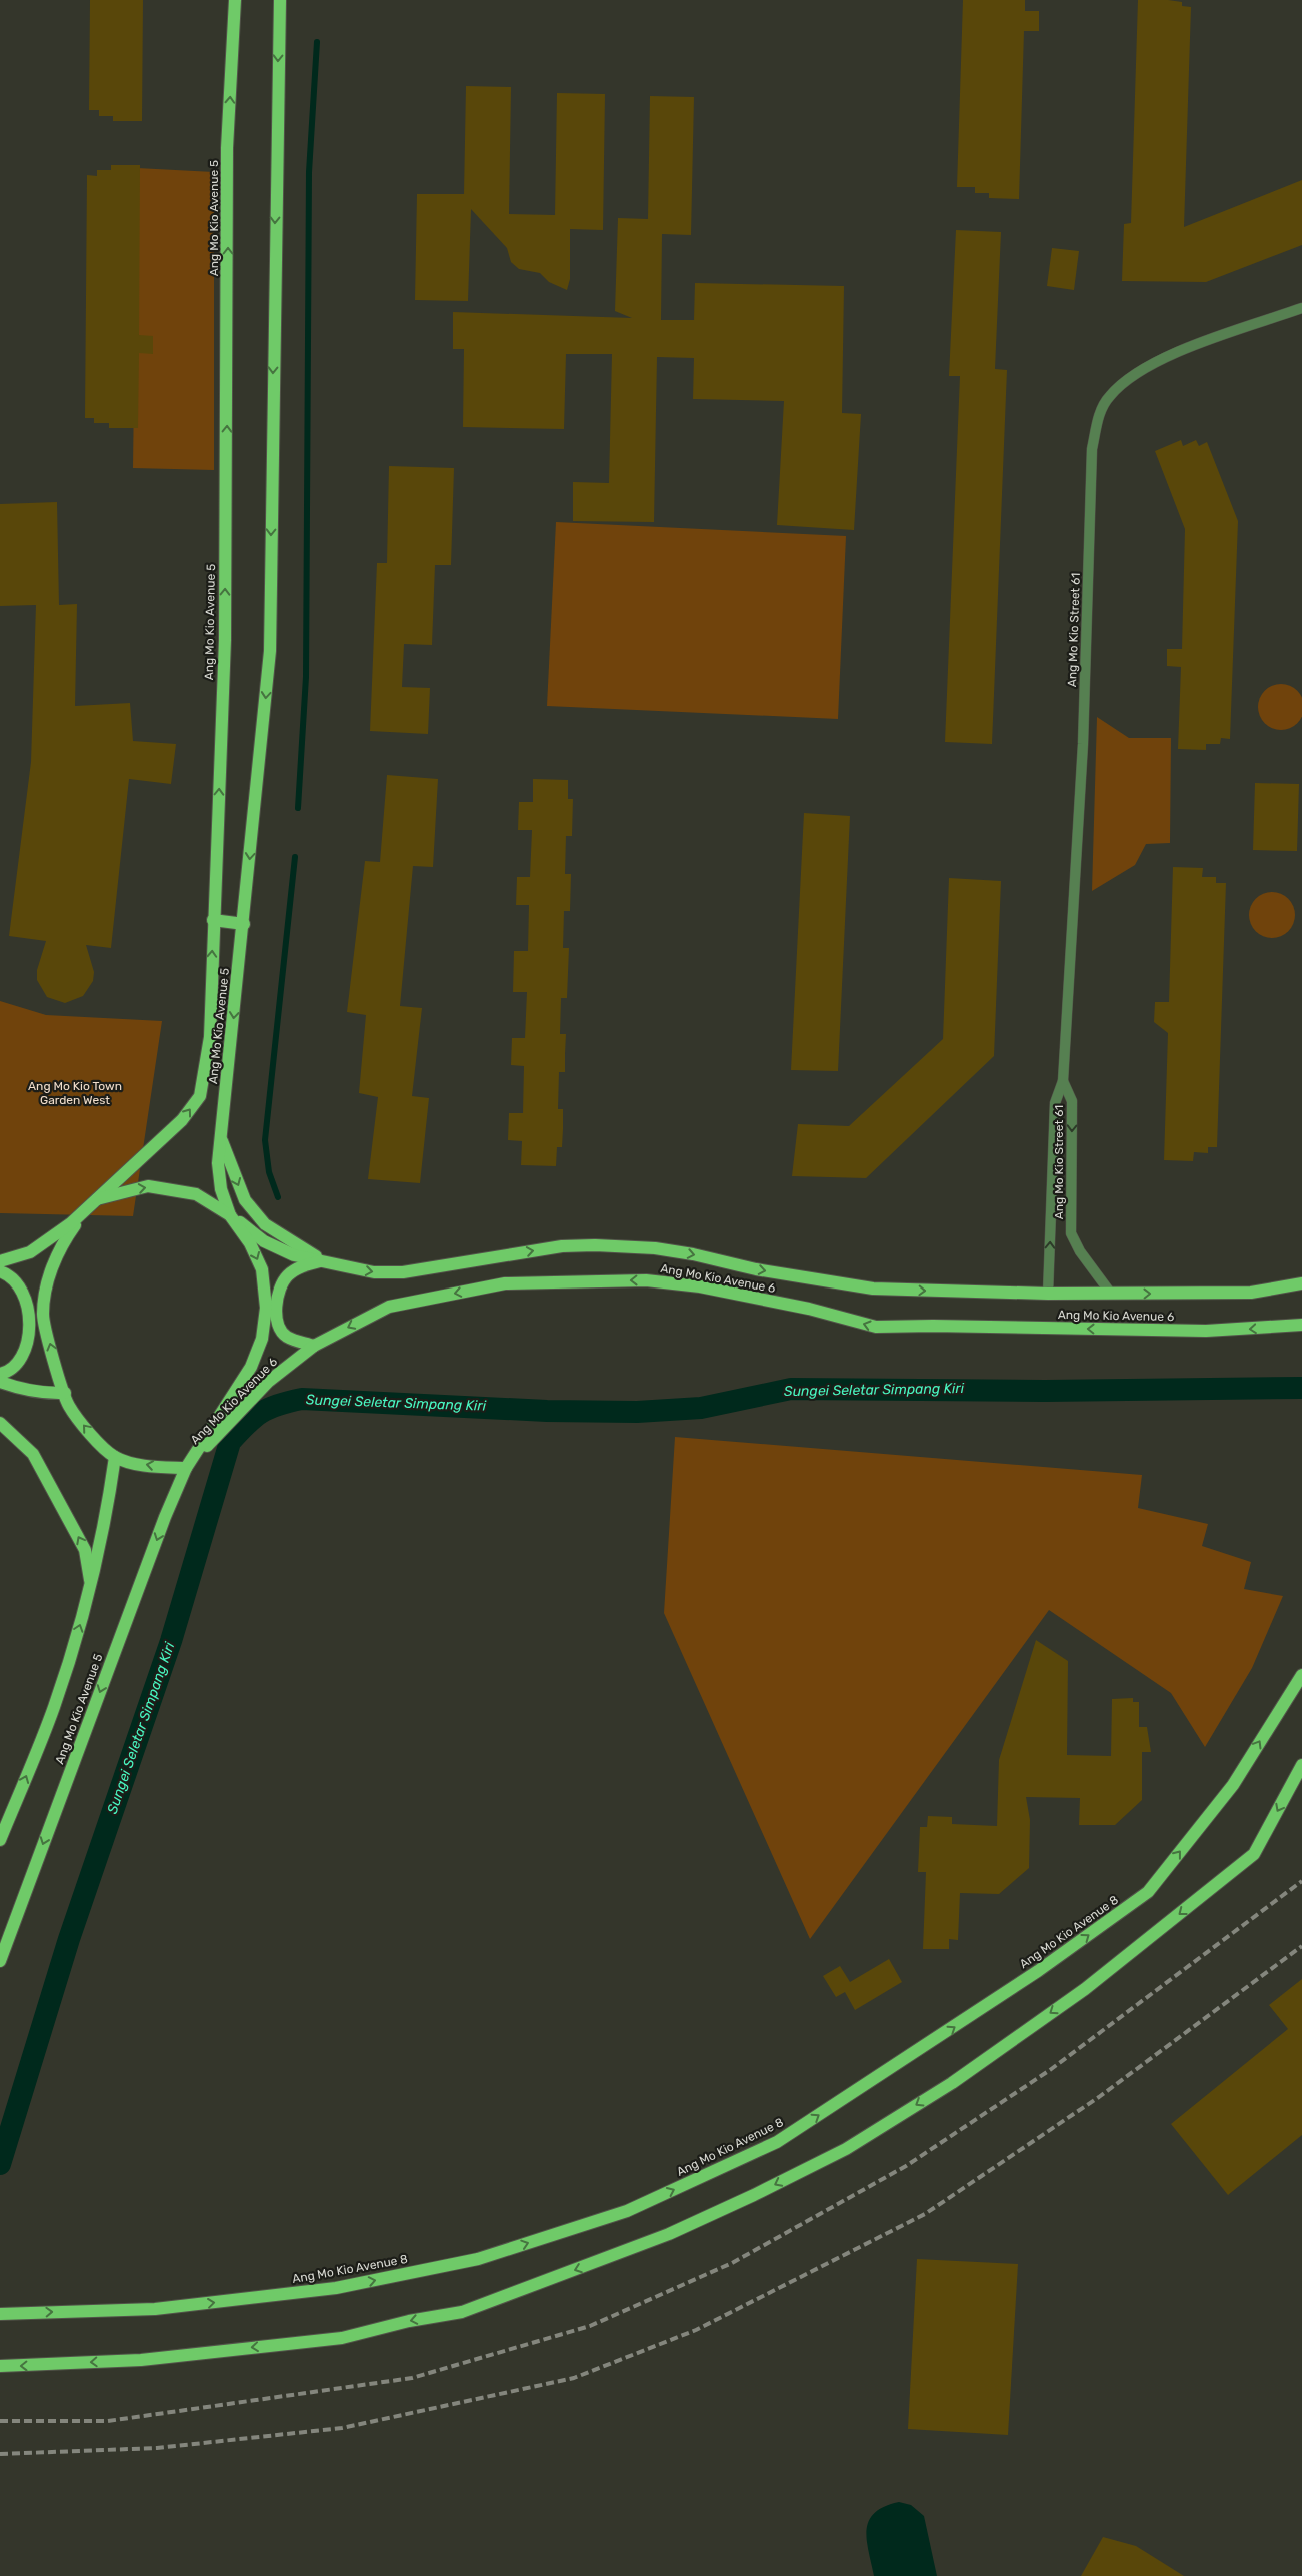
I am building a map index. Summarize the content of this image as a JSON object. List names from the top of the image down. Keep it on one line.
{"streets":{"main road":["Ang Mo Kio Avenue 5","Ang Mo Kio Avenue 6","Ang Mo Kio Avenue 8"],"street":["Ang Mo Kio Street 61"]},"crossings":[["Ang Mo Kio Avenue 5","Ang Mo Kio Avenue 6"],["Ang Mo Kio Street 61","Ang Mo Kio Avenue 6"]],"water":["Sungei Seletar Simpang Kiri"],"parks":["Ang Mo Kio Town Garden West"]}
